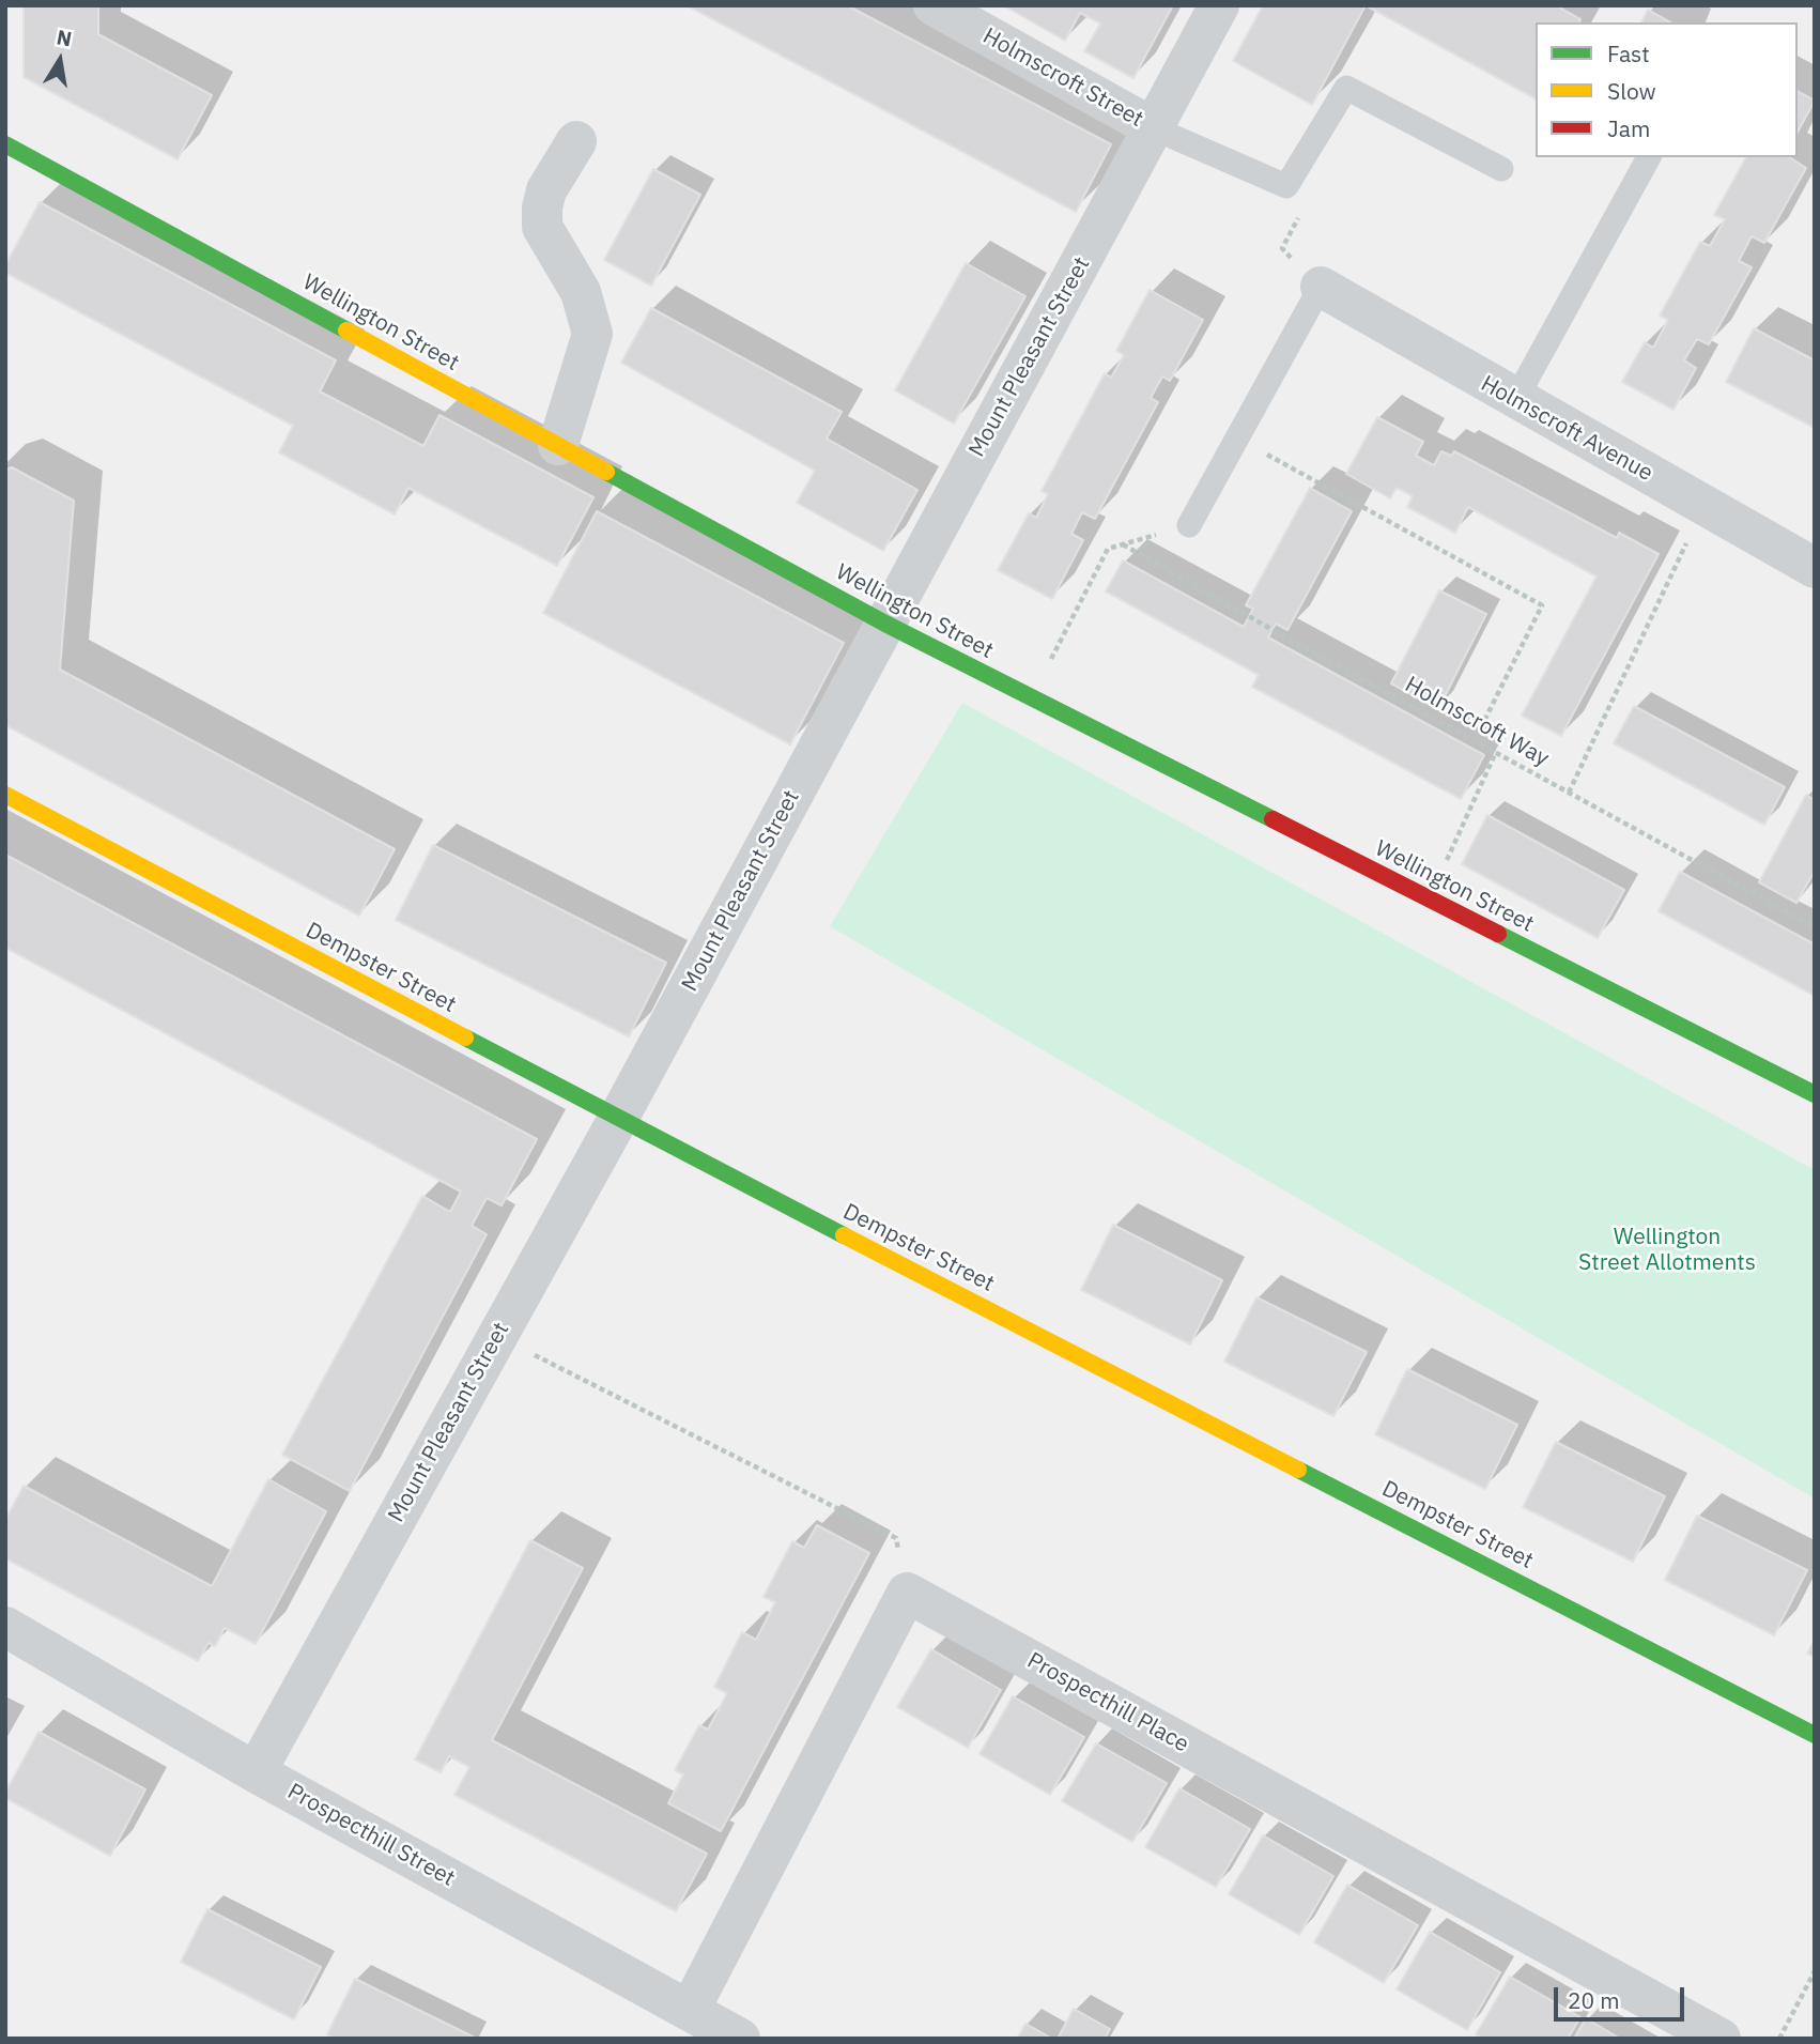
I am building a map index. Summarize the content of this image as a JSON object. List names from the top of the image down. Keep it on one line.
{"streets":{"street":["Holmscroft Street","Wellington Street","Mount Pleasant Street","Holmscroft Avenue","Dempster Street","Prospecthill Place","Prospecthill Street"],"path":["Holmscroft Way"]},"crossings":[["Holmscroft Street","Mount Pleasant Street"],["Wellington Street","Mount Pleasant Street"],["Mount Pleasant Street","Dempster Street"],["Mount Pleasant Street","Prospecthill Street"],["Prospecthill Place","Prospecthill Street"]],"parks":["Wellington Street Allotments"],"legend":["Fast","Slow","Jam"],"scale_bar":"20 m","north":"top"}
